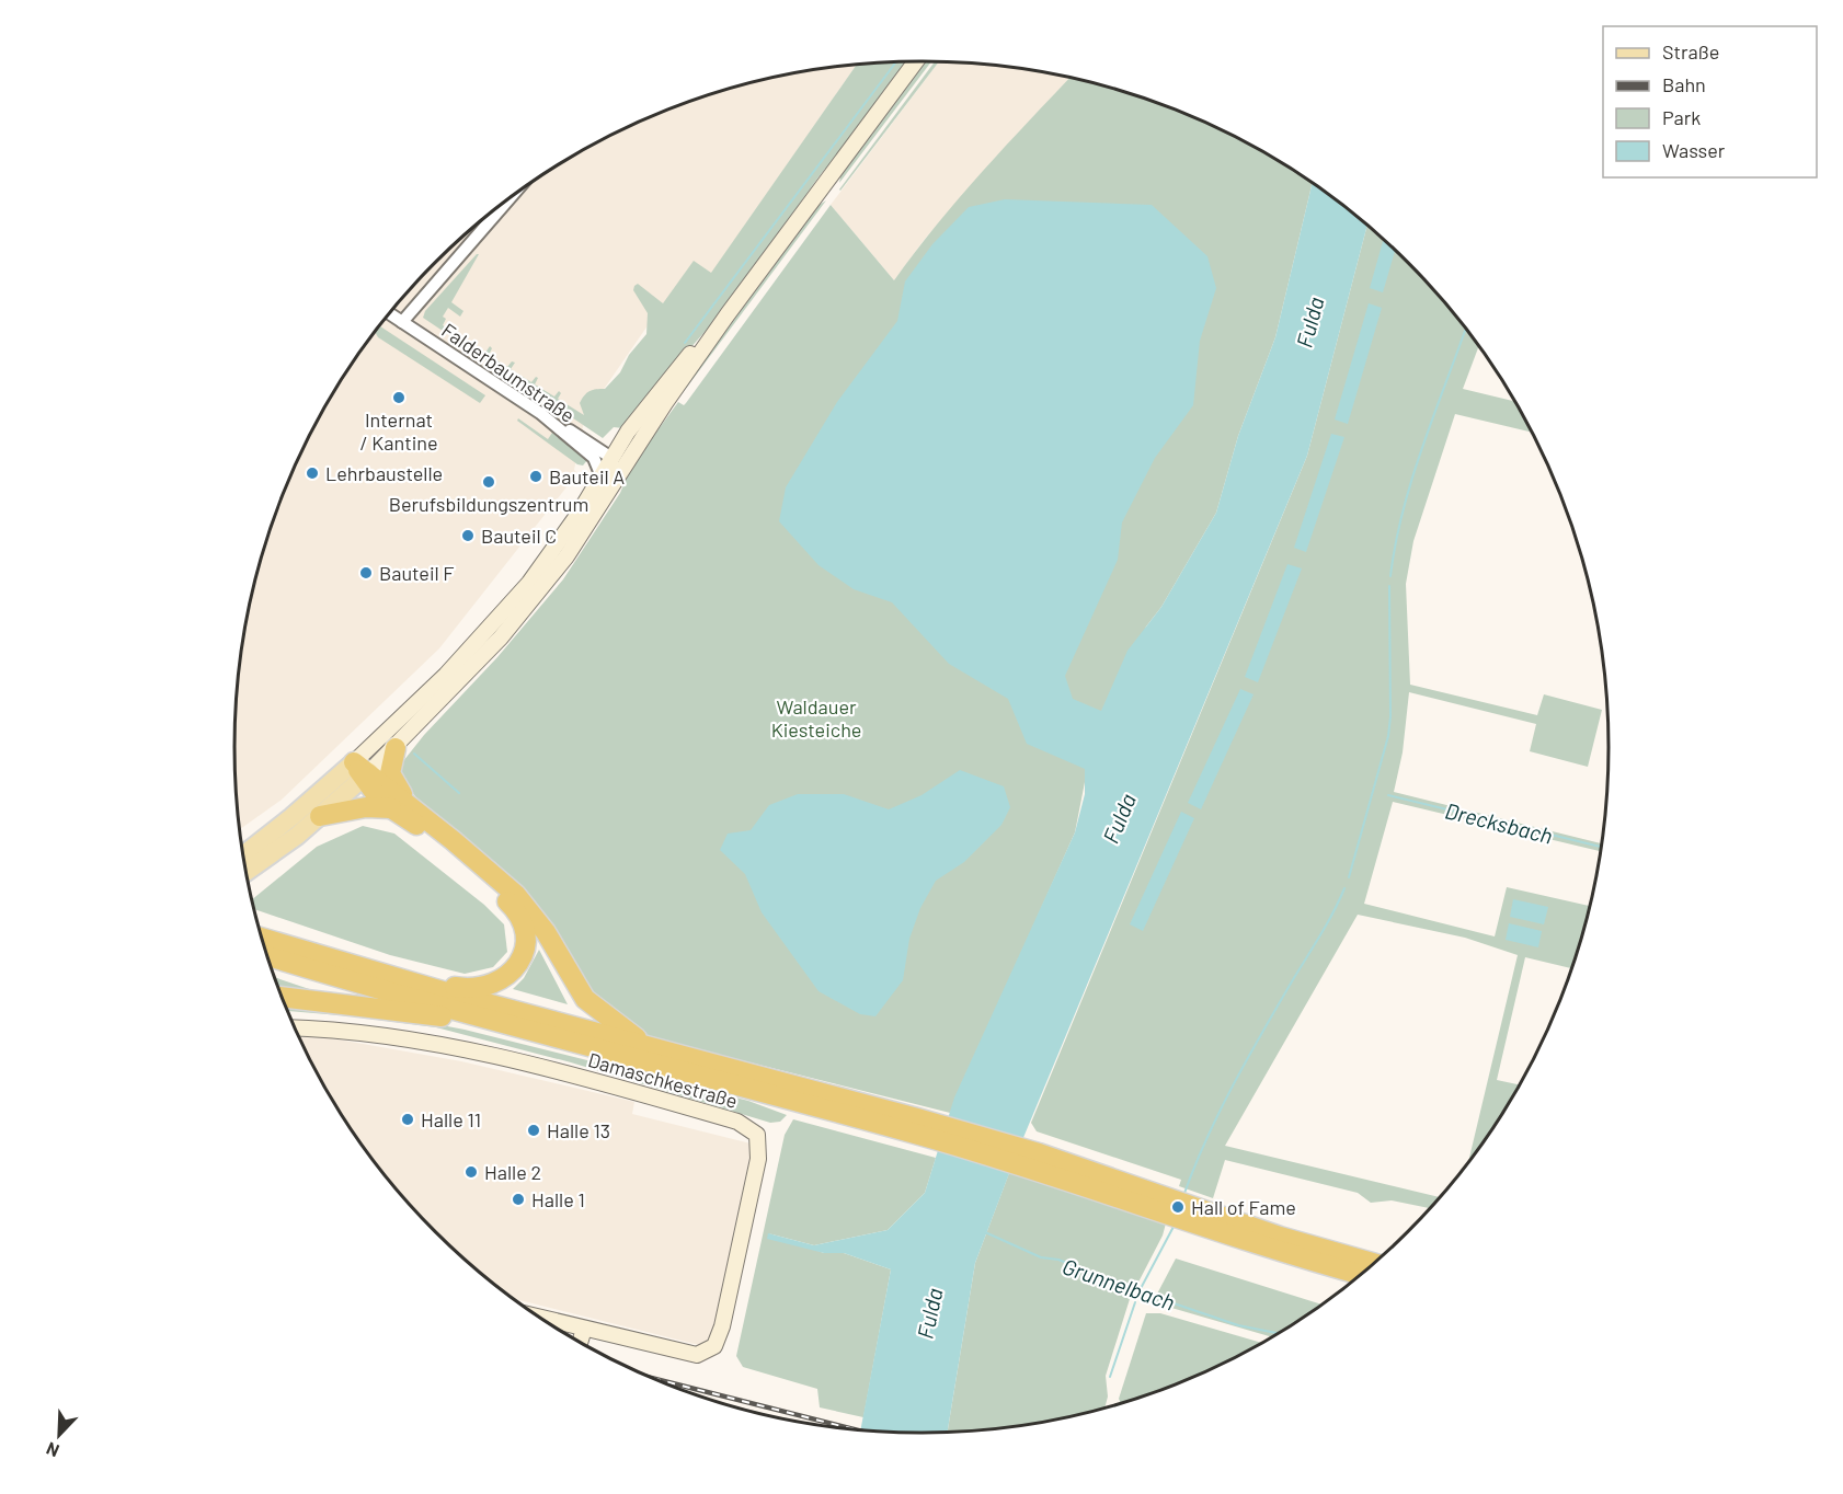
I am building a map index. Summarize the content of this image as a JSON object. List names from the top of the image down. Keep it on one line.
{"streets":{"main road":["Damaschkestraße"],"street":["Falderbaumstraße"]},"water":["Fulda","Drecksbach","Grunnelbach"],"parks":["Waldauer Kiesteiche"],"places":["Internat / Kantine","Lehrbaustelle","Bauteil A","Berufsbildungszentrum","Bauteil C","Bauteil F","Halle 11","Halle 13","Halle 2","Halle 1","Hall of Fame"],"legend":["Straße","Bahn","Park","Wasser"],"north":"bottom left"}
